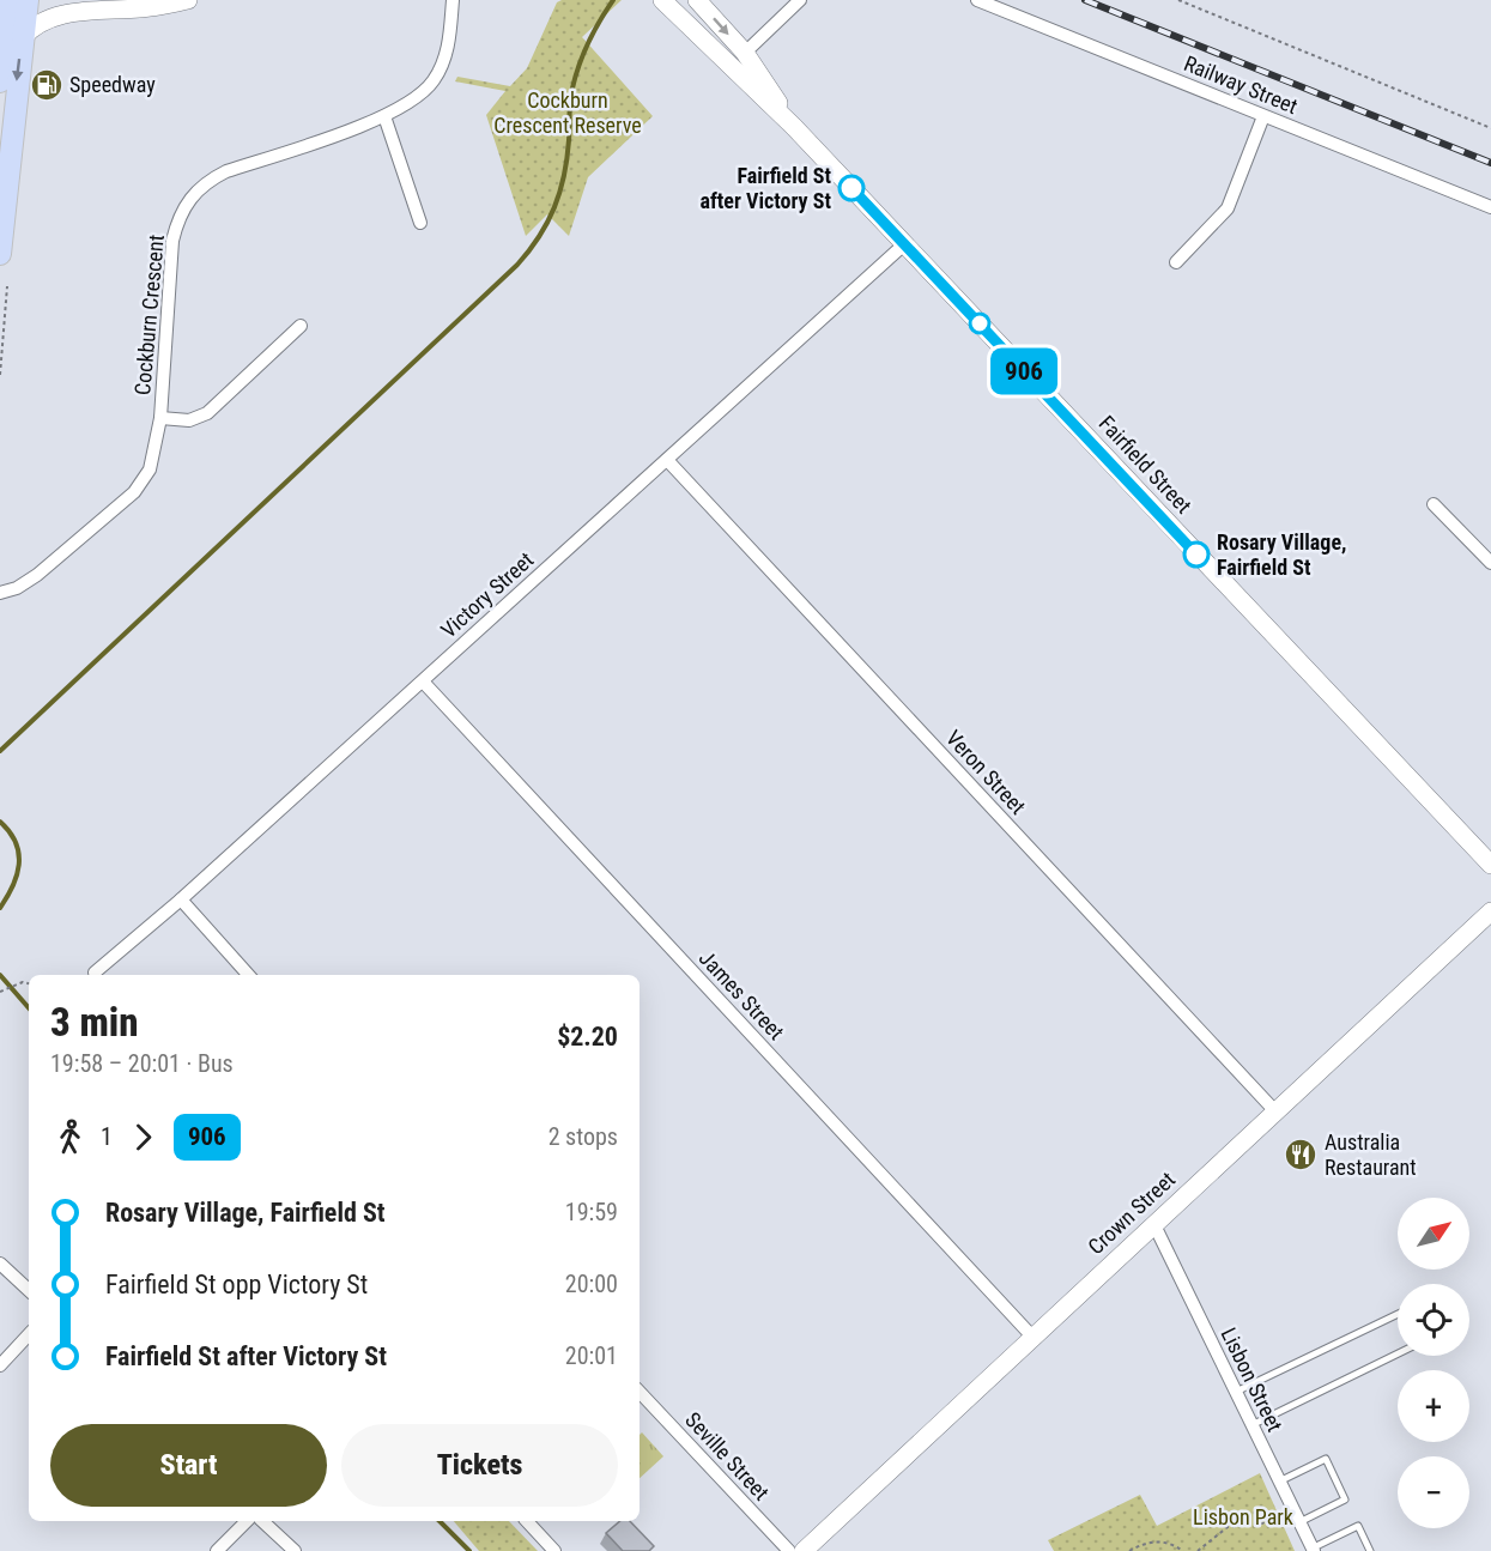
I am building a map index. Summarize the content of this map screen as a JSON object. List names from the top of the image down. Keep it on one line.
{"streets":{"main road":["Fairfield Street","Crown Street"],"street":["Railway Street","Cockburn Crescent","Victory Street","Veron Street","James Street","Lisbon Street","Seville Street"]},"crossings":[["Fairfield Street","Victory Street"],["Victory Street","Veron Street"],["Victory Street","James Street"],["Veron Street","Crown Street"],["James Street","Crown Street"],["Crown Street","Lisbon Street"]],"parks":["Cockburn Crescent Reserve","Lisbon Park"],"places":{"fuel station":["Speedway"],"other":["Fairfield St after Victory St","Rosary Village, Fairfield St"],"restaurant":["Australia Restaurant"]},"lines":["bus line 906"],"north":"top right","page":{"on_map":"906","heading":["3 min","19:58 – 20:01 · Bus","$2.20"],"legs":["1","906","2 stops"],"list":[{"name":"Rosary Village, Fairfield St","value":"19:59"},{"name":"Fairfield St opp Victory St","value":"20:00"},{"name":"Fairfield St after Victory St","value":"20:01"}],"map_buttons":["+","−"],"buttons":["Start","Tickets"]}}
